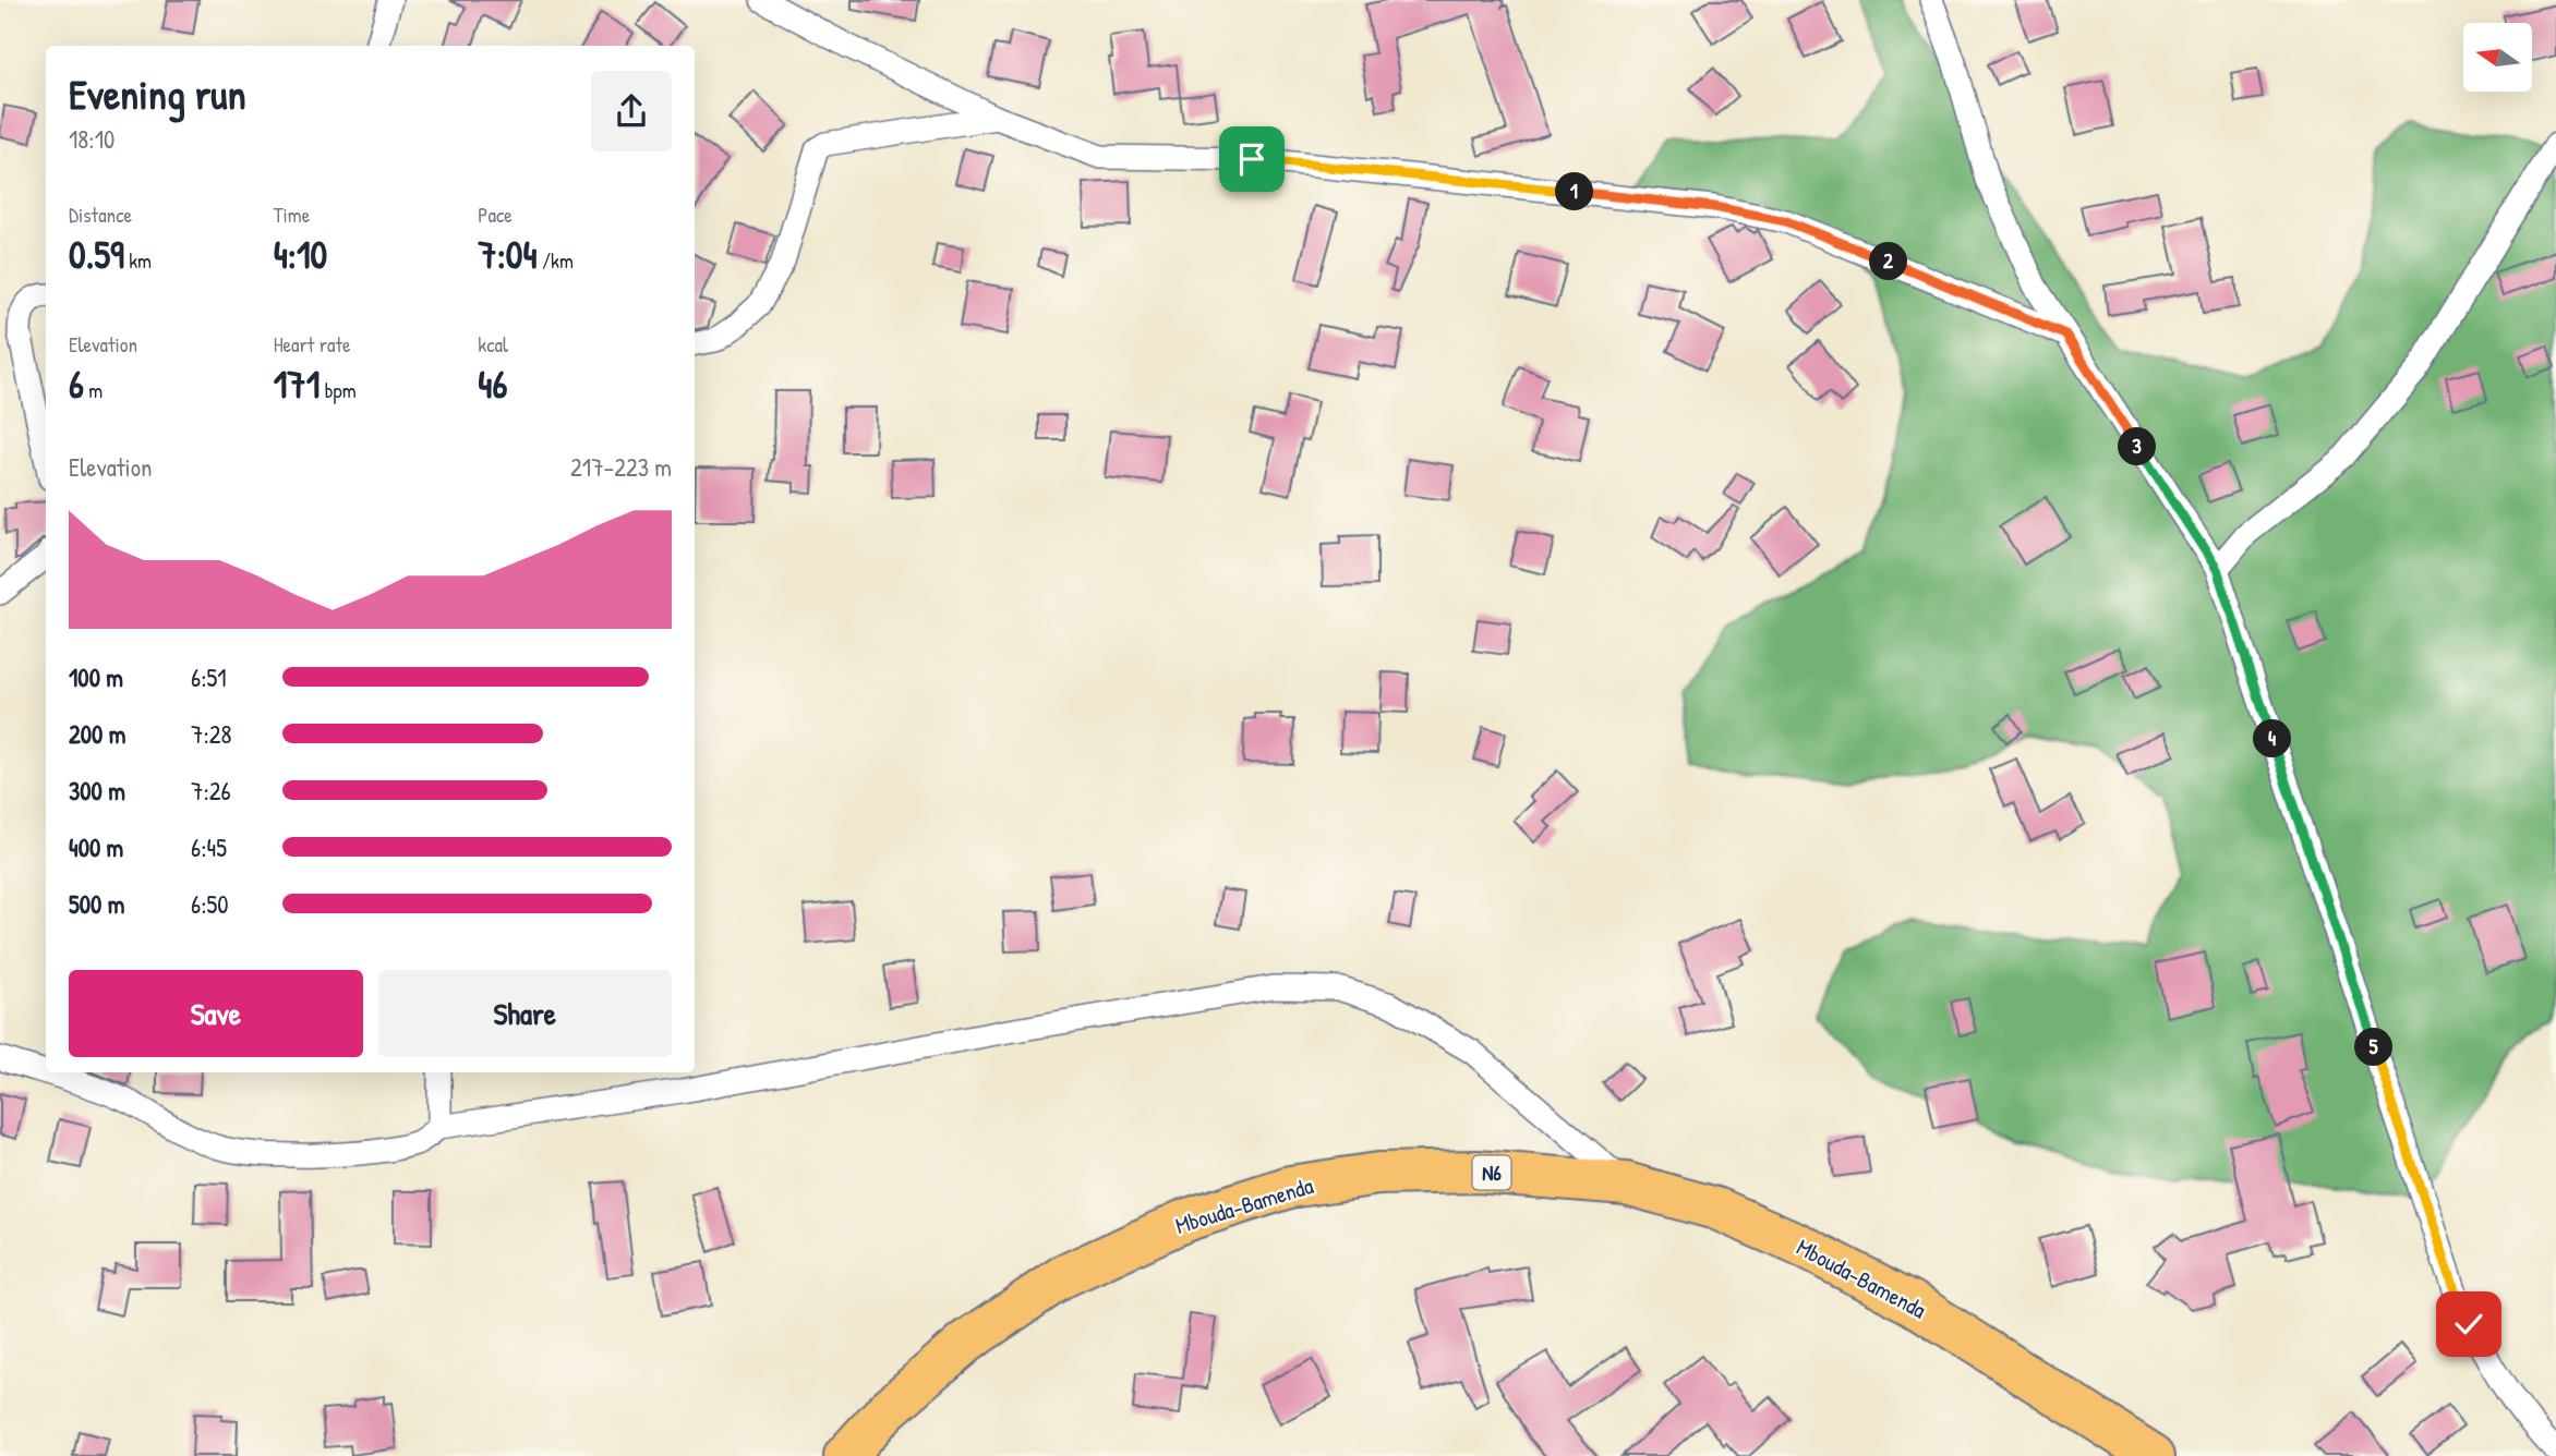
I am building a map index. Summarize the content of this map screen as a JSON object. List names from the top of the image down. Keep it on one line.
{"streets":{"highway":["N6","Mbouda-Bamenda"]},"north":"left","page":{"heading":["Evening run","18:10"],"pins":["1","2","3","4","5"],"stats":[["Distance","0.59 km"],["Time","4:10"],["Pace","7:04 /km"],["Elevation","6 m"],["Heart rate","171 bpm"],["kcal","46"]],"chart":["Elevation","217–223 m"],"list":[{"name":"100 m","note":"6:51"},{"name":"200 m","note":"7:28"},{"name":"300 m","note":"7:26"},{"name":"400 m","note":"6:45"},{"name":"500 m","note":"6:50"}],"buttons":["Save","Share"]}}
